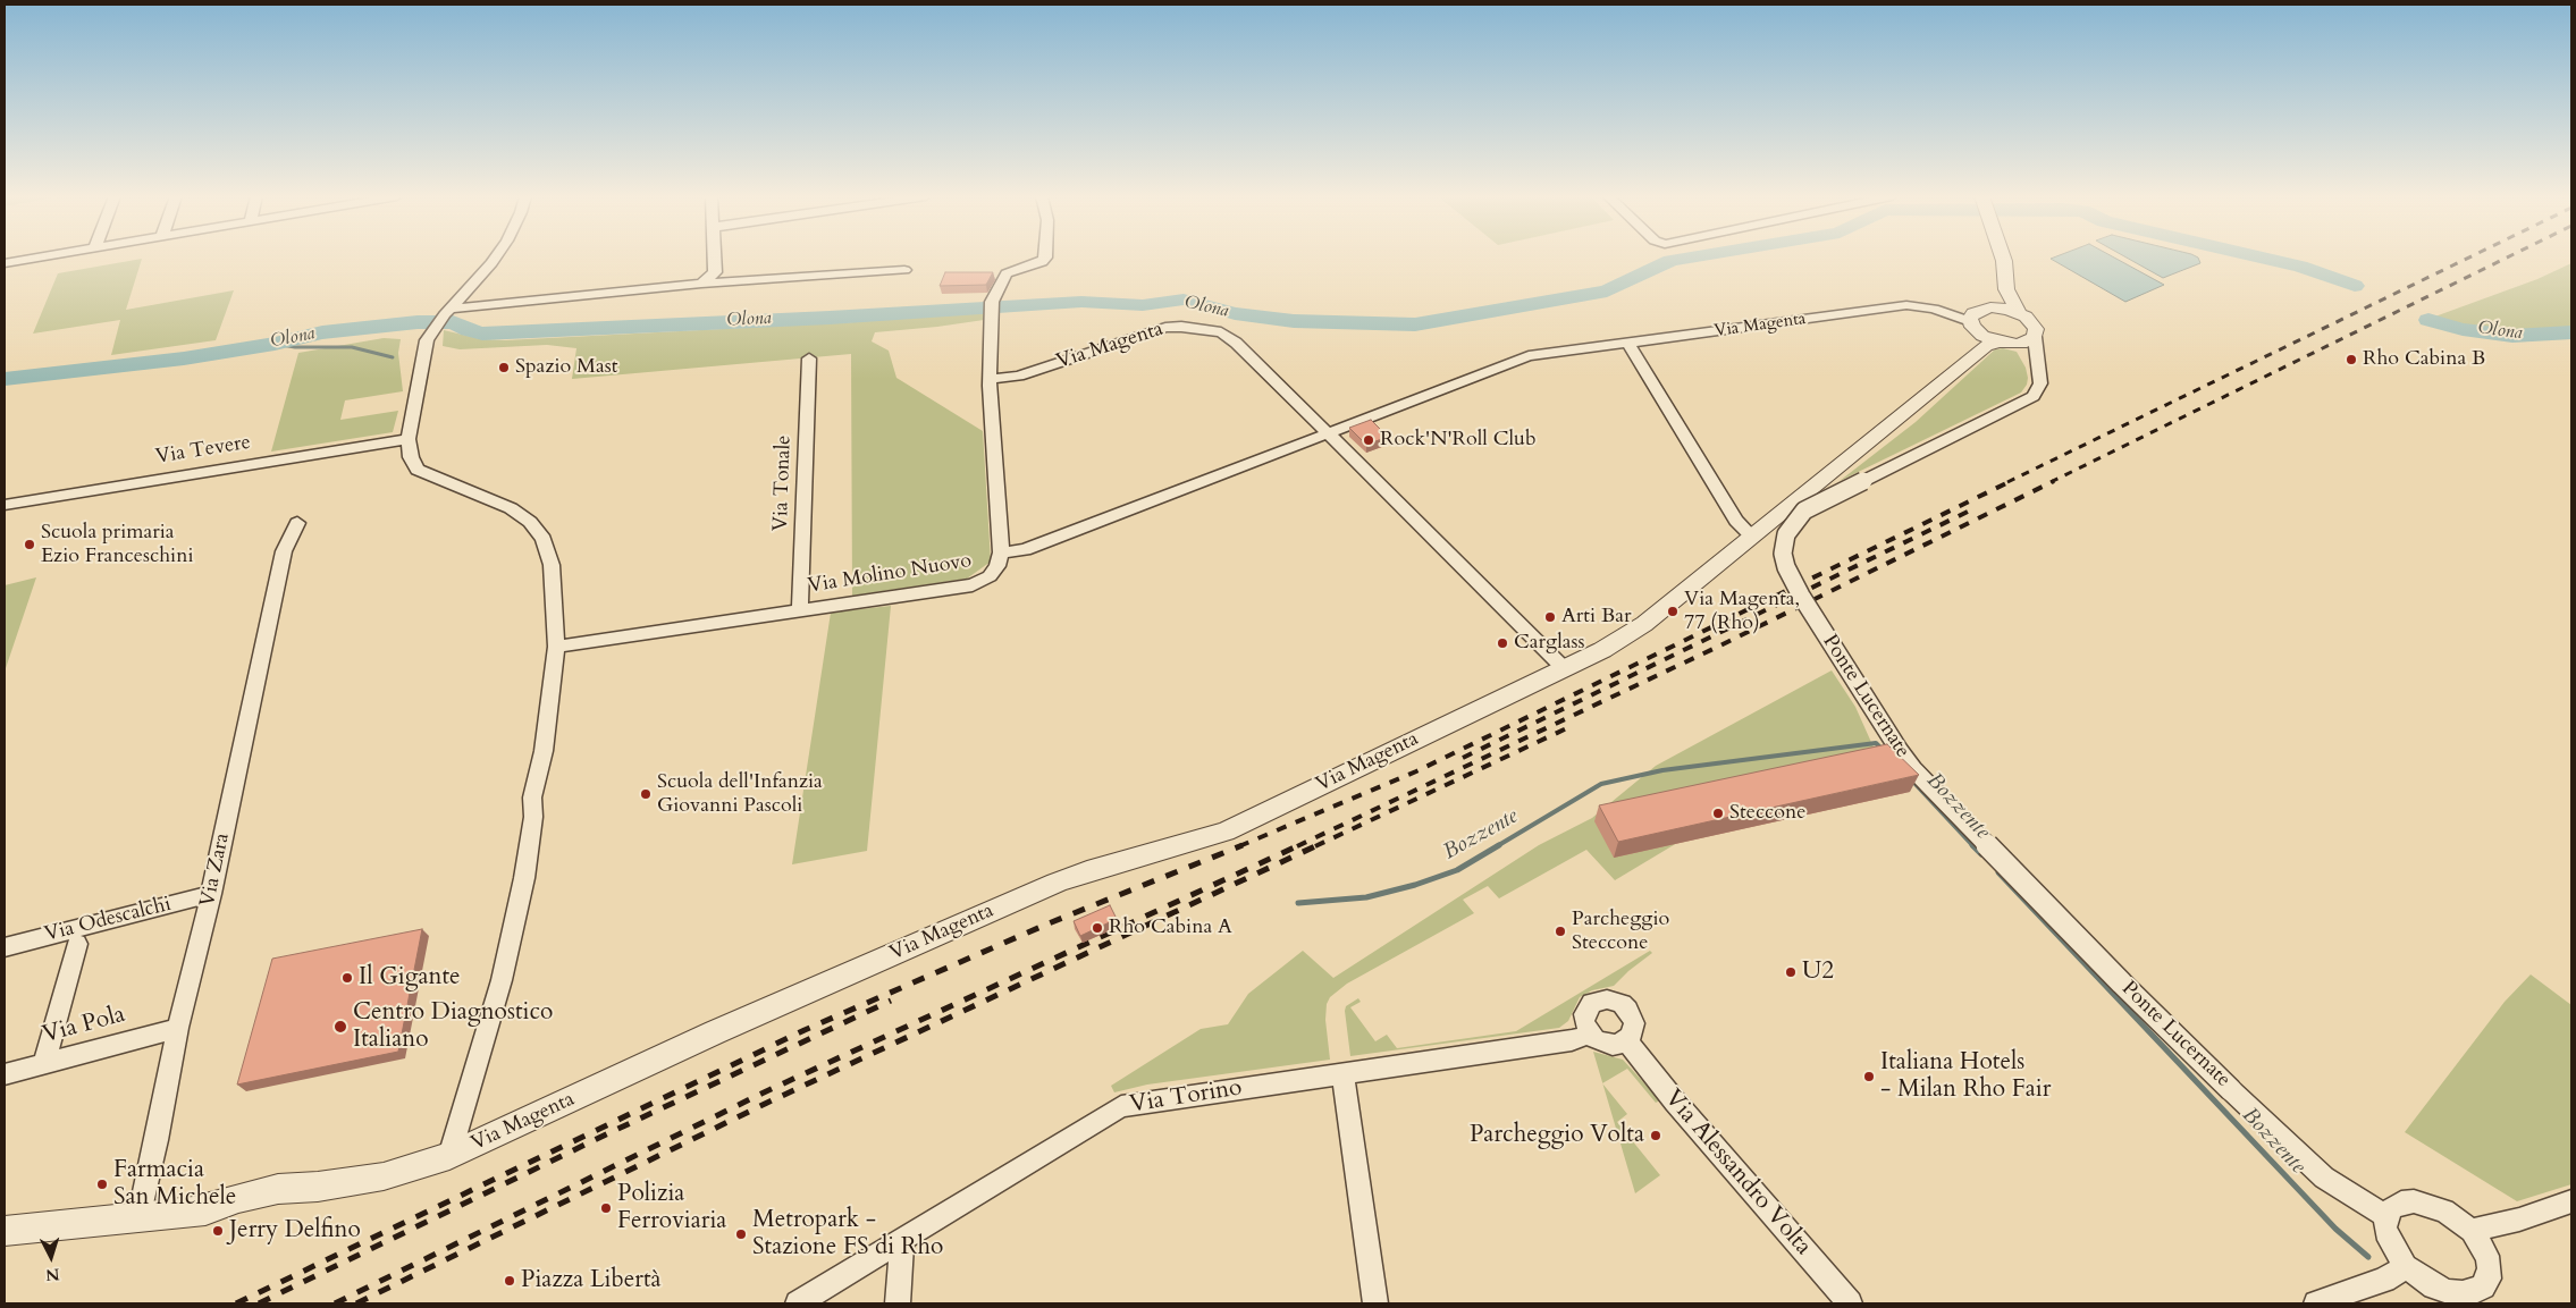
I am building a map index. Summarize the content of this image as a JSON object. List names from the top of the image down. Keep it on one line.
{"streets":{"street":["Via Magenta","Via Tevere","Via Tonale","Via Molino Nuovo","Ponte Lucernate","Via Zara","Via Odescalchi","Via Pola","Via Torino","Via Alessandro Volta"]},"crossings":[["Via Magenta","Via Molino Nuovo"],["Via Magenta","Via Zara"],["Via Tonale","Via Molino Nuovo"],["Via Zara","Via Odescalchi"],["Via Zara","Via Pola"],["Via Torino","Via Alessandro Volta"]],"water":["Olona","Bozzente"],"places":["Rho Cabina B","Spazio Mast","Rock'N'Roll Club","Scuola primaria Ezio Franceschini","Via Magenta, 77 (Rho)","Arti Bar","Carglass","Scuola dell'Infanzia Giovanni Pascoli","Steccone","Rho Cabina A","Parcheggio Steccone","U2","Il Gigante","Centro Diagnostico Italiano","Italiana Hotels - Milan Rho Fair","Parcheggio Volta","Farmacia San Michele","Polizia Ferroviaria","Jerry Delfino","Metropark - Stazione FS di Rho","Piazza Libertà"],"north":"bottom"}
